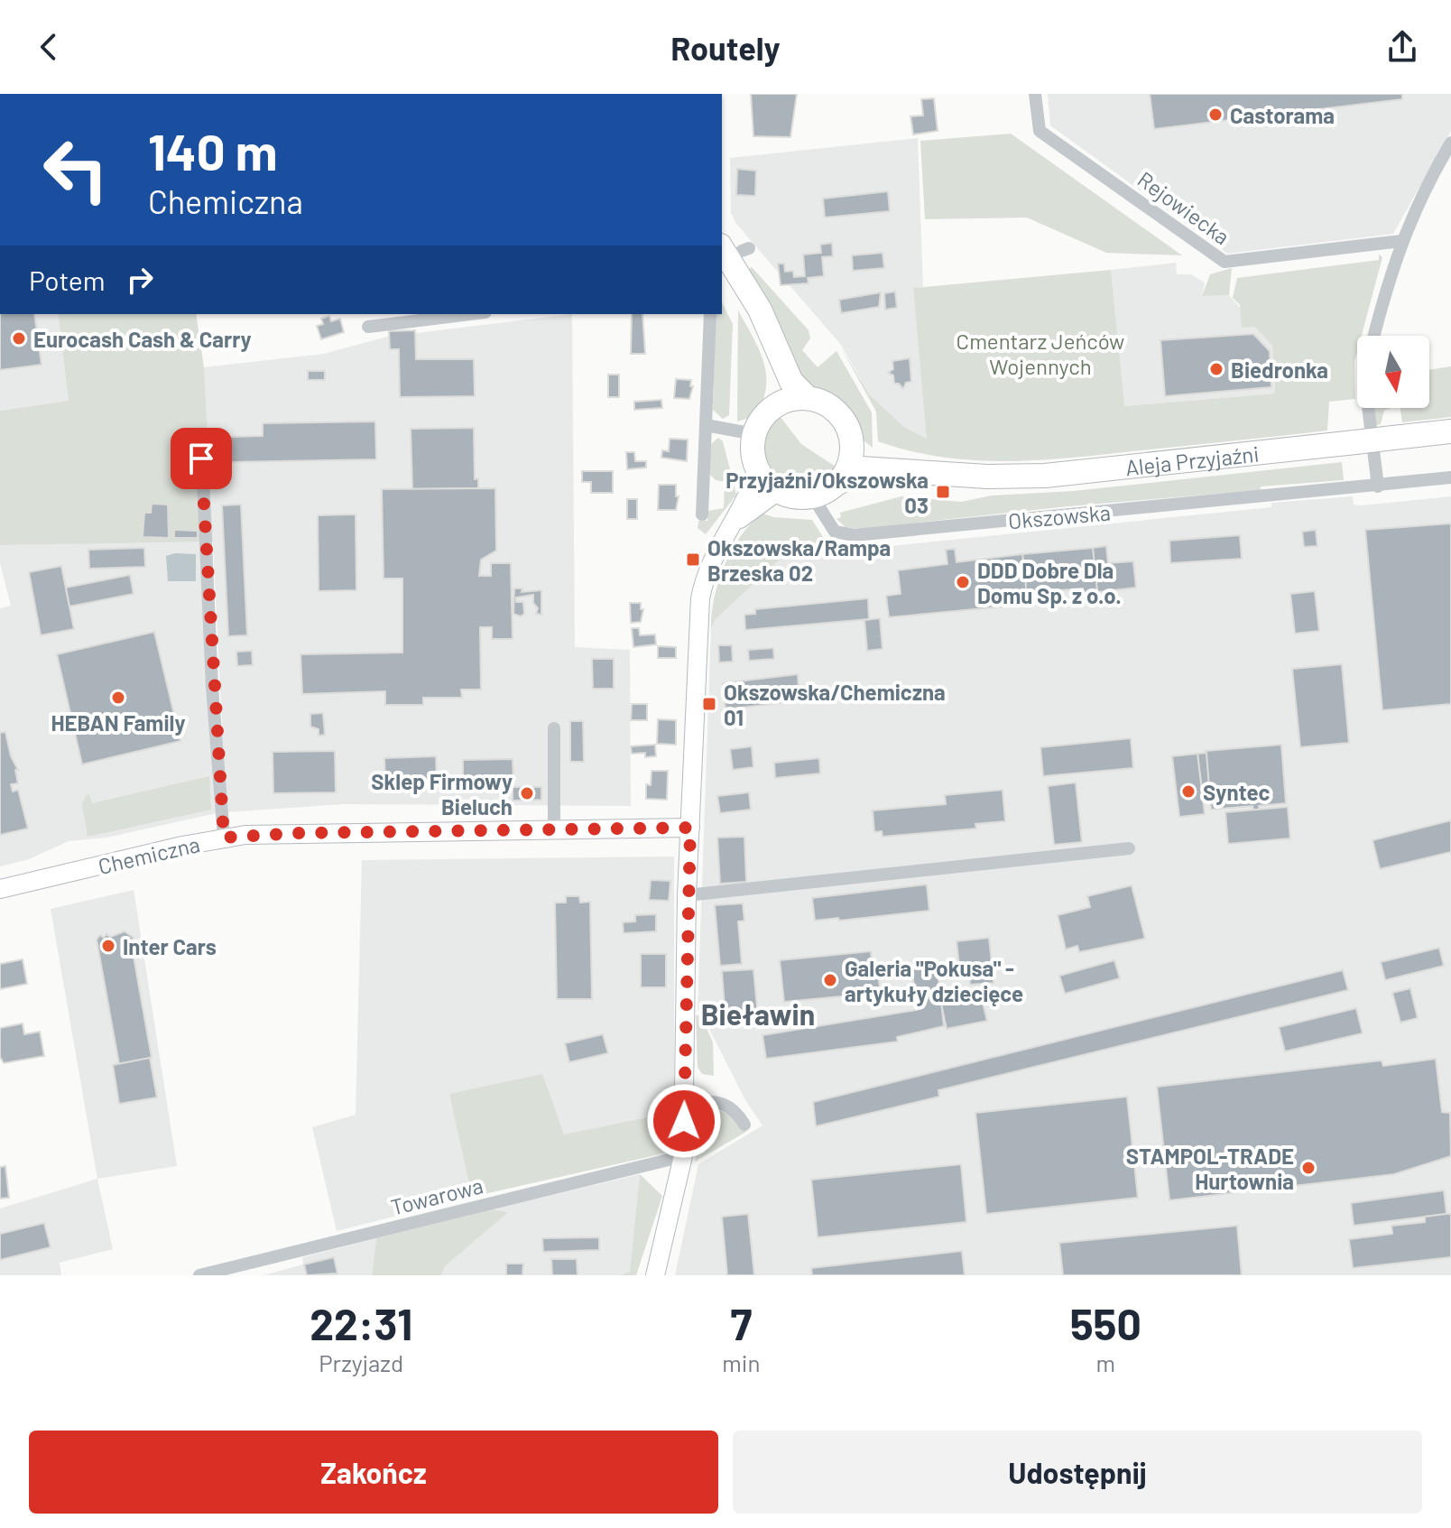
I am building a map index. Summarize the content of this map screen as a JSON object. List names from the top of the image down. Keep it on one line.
{"streets":{"highway":["Aleja Przyjaźni"],"main road":["Chemiczna"],"street":["Rejowiecka","Okszowska","Towarowa"]},"crossings":[["Aleja Przyjaźni","Okszowska"]],"districts":["Bieławin"],"parks":["Cmentarz Jeńców Wojennych"],"places":{"other":["Castorama","Eurocash Cash & Carry","Biedronka","DDD Dobre Dla Domu Sp. z o.o.","HEBAN Family","Syntec","Sklep Firmowy Bieluch","Inter Cars","Galeria \"Pokusa\" - artykuły dziecięce","STAMPOL-TRADE Hurtownia"],"transit":["Przyjaźni/Okszowska 03","Okszowska/Rampa Brzeska 02","Okszowska/Chemiczna 01"]},"north":"bottom","page":{"header":"Routely","turn":["140 m","Chemiczna"],"then":"Potem","eta":["22:31","Przyjazd","7","min","550","m"],"buttons":["Zakończ","Udostępnij"]}}
